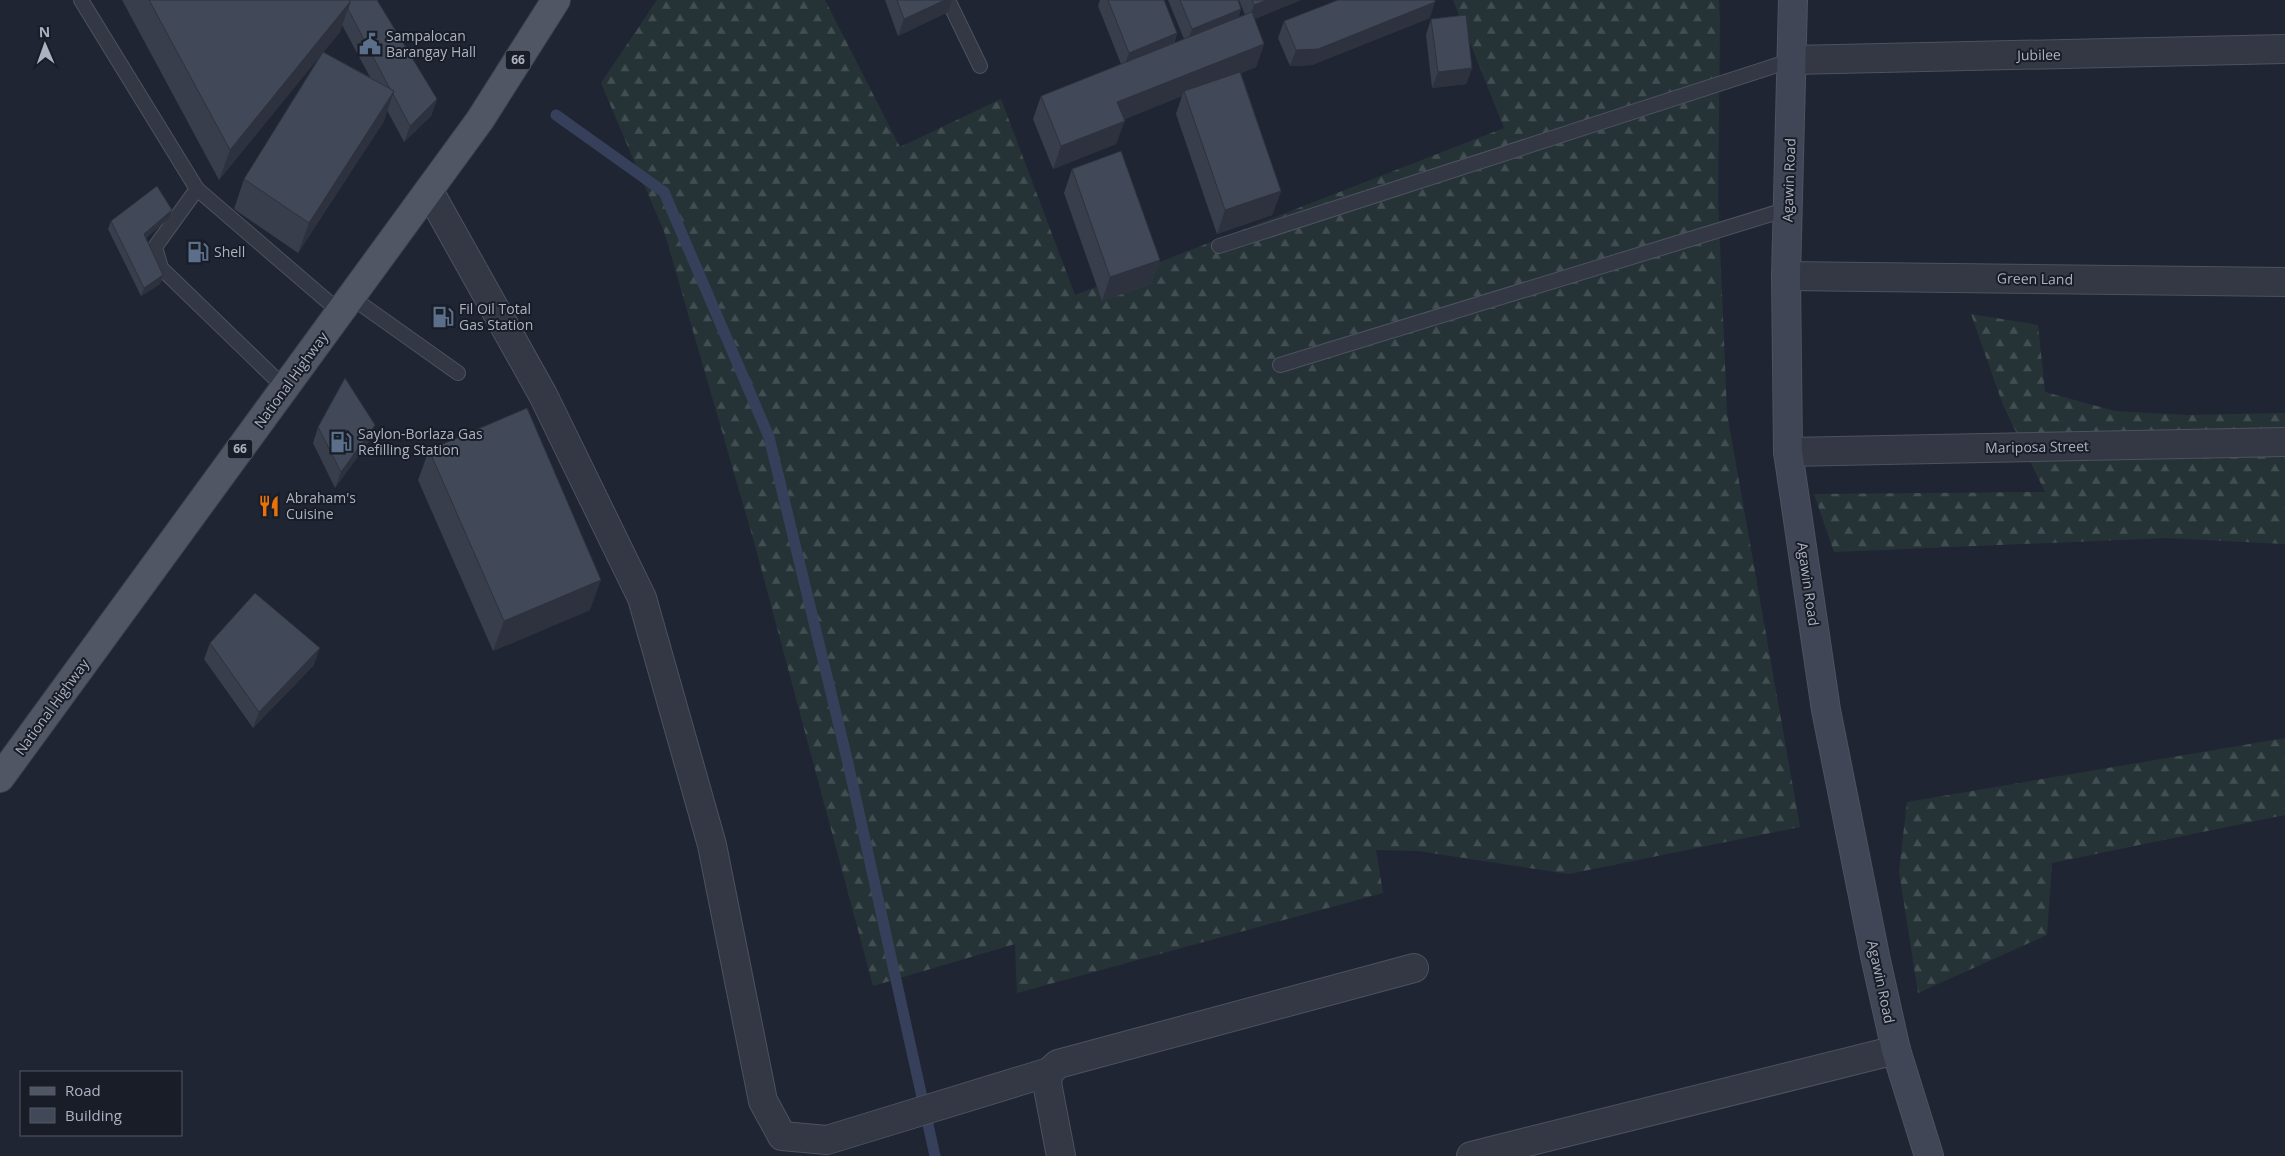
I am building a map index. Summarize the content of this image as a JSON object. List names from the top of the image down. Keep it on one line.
{"streets":{"main road":["66","National Highway"],"street":["Jubilee","Agawin Road","Green Land","Mariposa Street"]},"crossings":[["Jubilee","Agawin Road"],["Agawin Road","Green Land"],["Agawin Road","Mariposa Street"]],"places":{"public building":["Sampalocan Barangay Hall"],"fuel station":["Shell","Fil Oil Total Gas Station","Saylon-Borlaza Gas Refilling Station"],"restaurant":["Abraham's Cuisine"]},"legend":["Road","Building"],"north":"top"}
